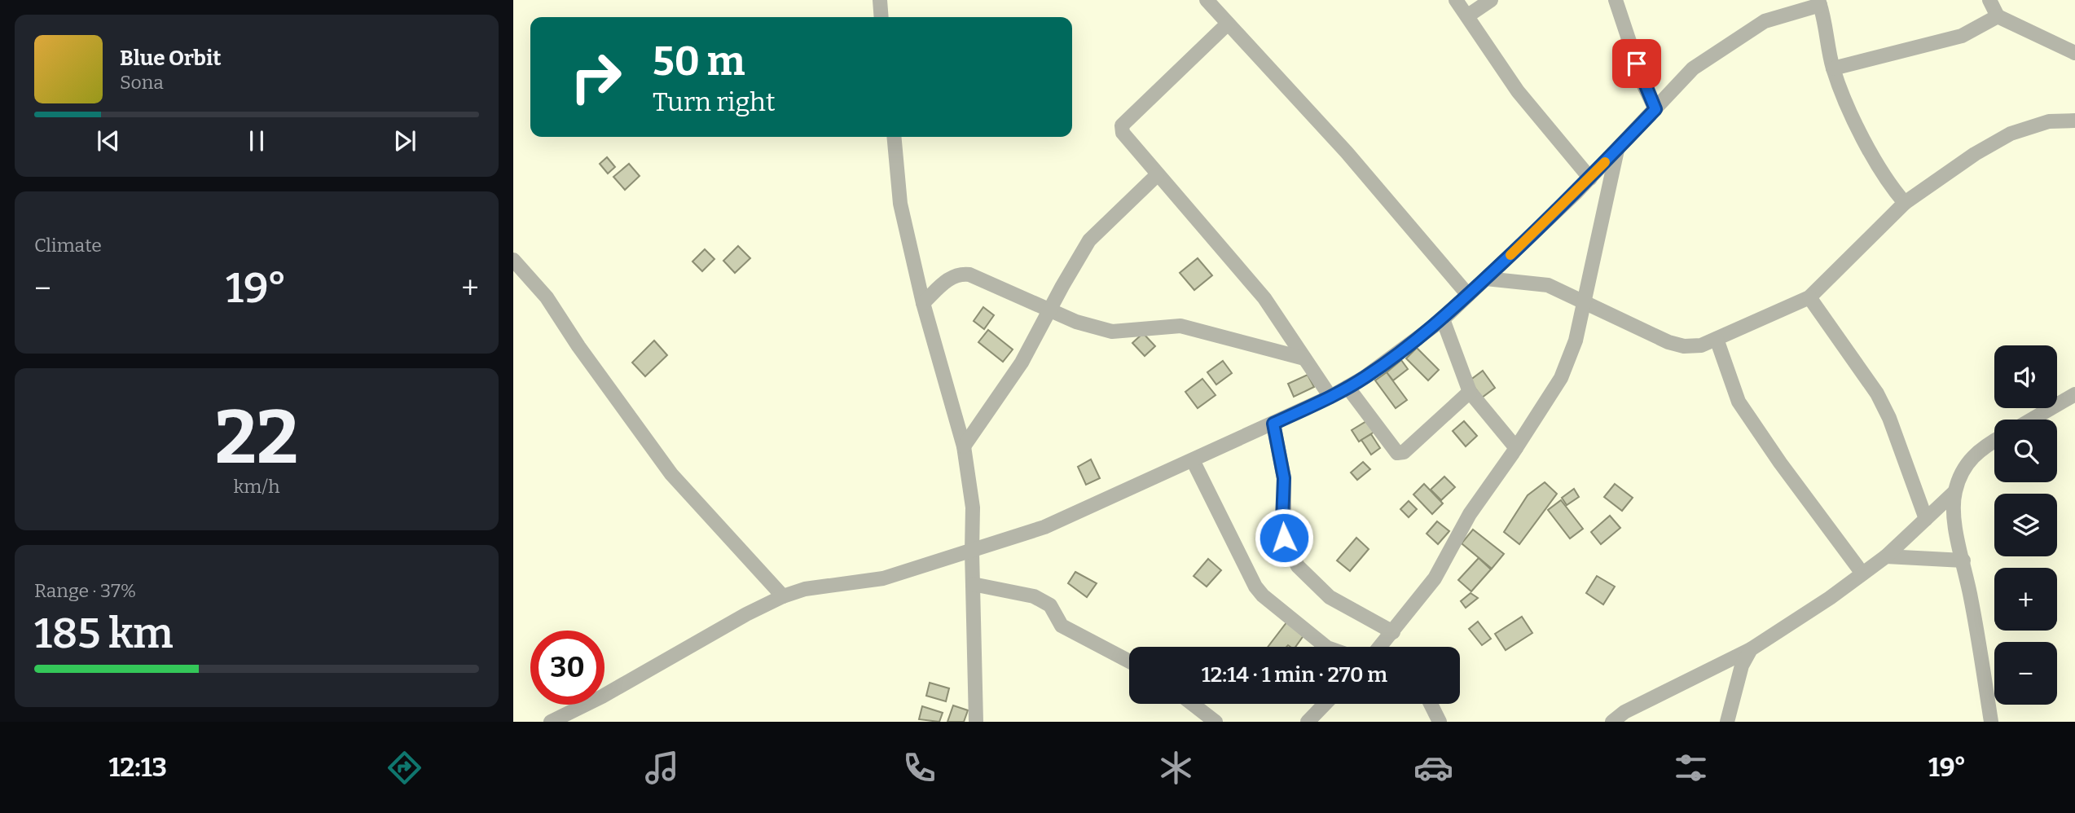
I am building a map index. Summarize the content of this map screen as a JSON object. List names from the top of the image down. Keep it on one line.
{"page":{"turn":["50 m","Turn right"],"song":["Blue Orbit","Sona"],"tile":["Climate",["22","km/h"],["Range · 37%","185 km"]],"heat":["−","19°","+"],"map_buttons":["+","−"],"limit":"30","trip":"12:14 · 1 min · 270 m","tabs":["12:13","19°"]}}
